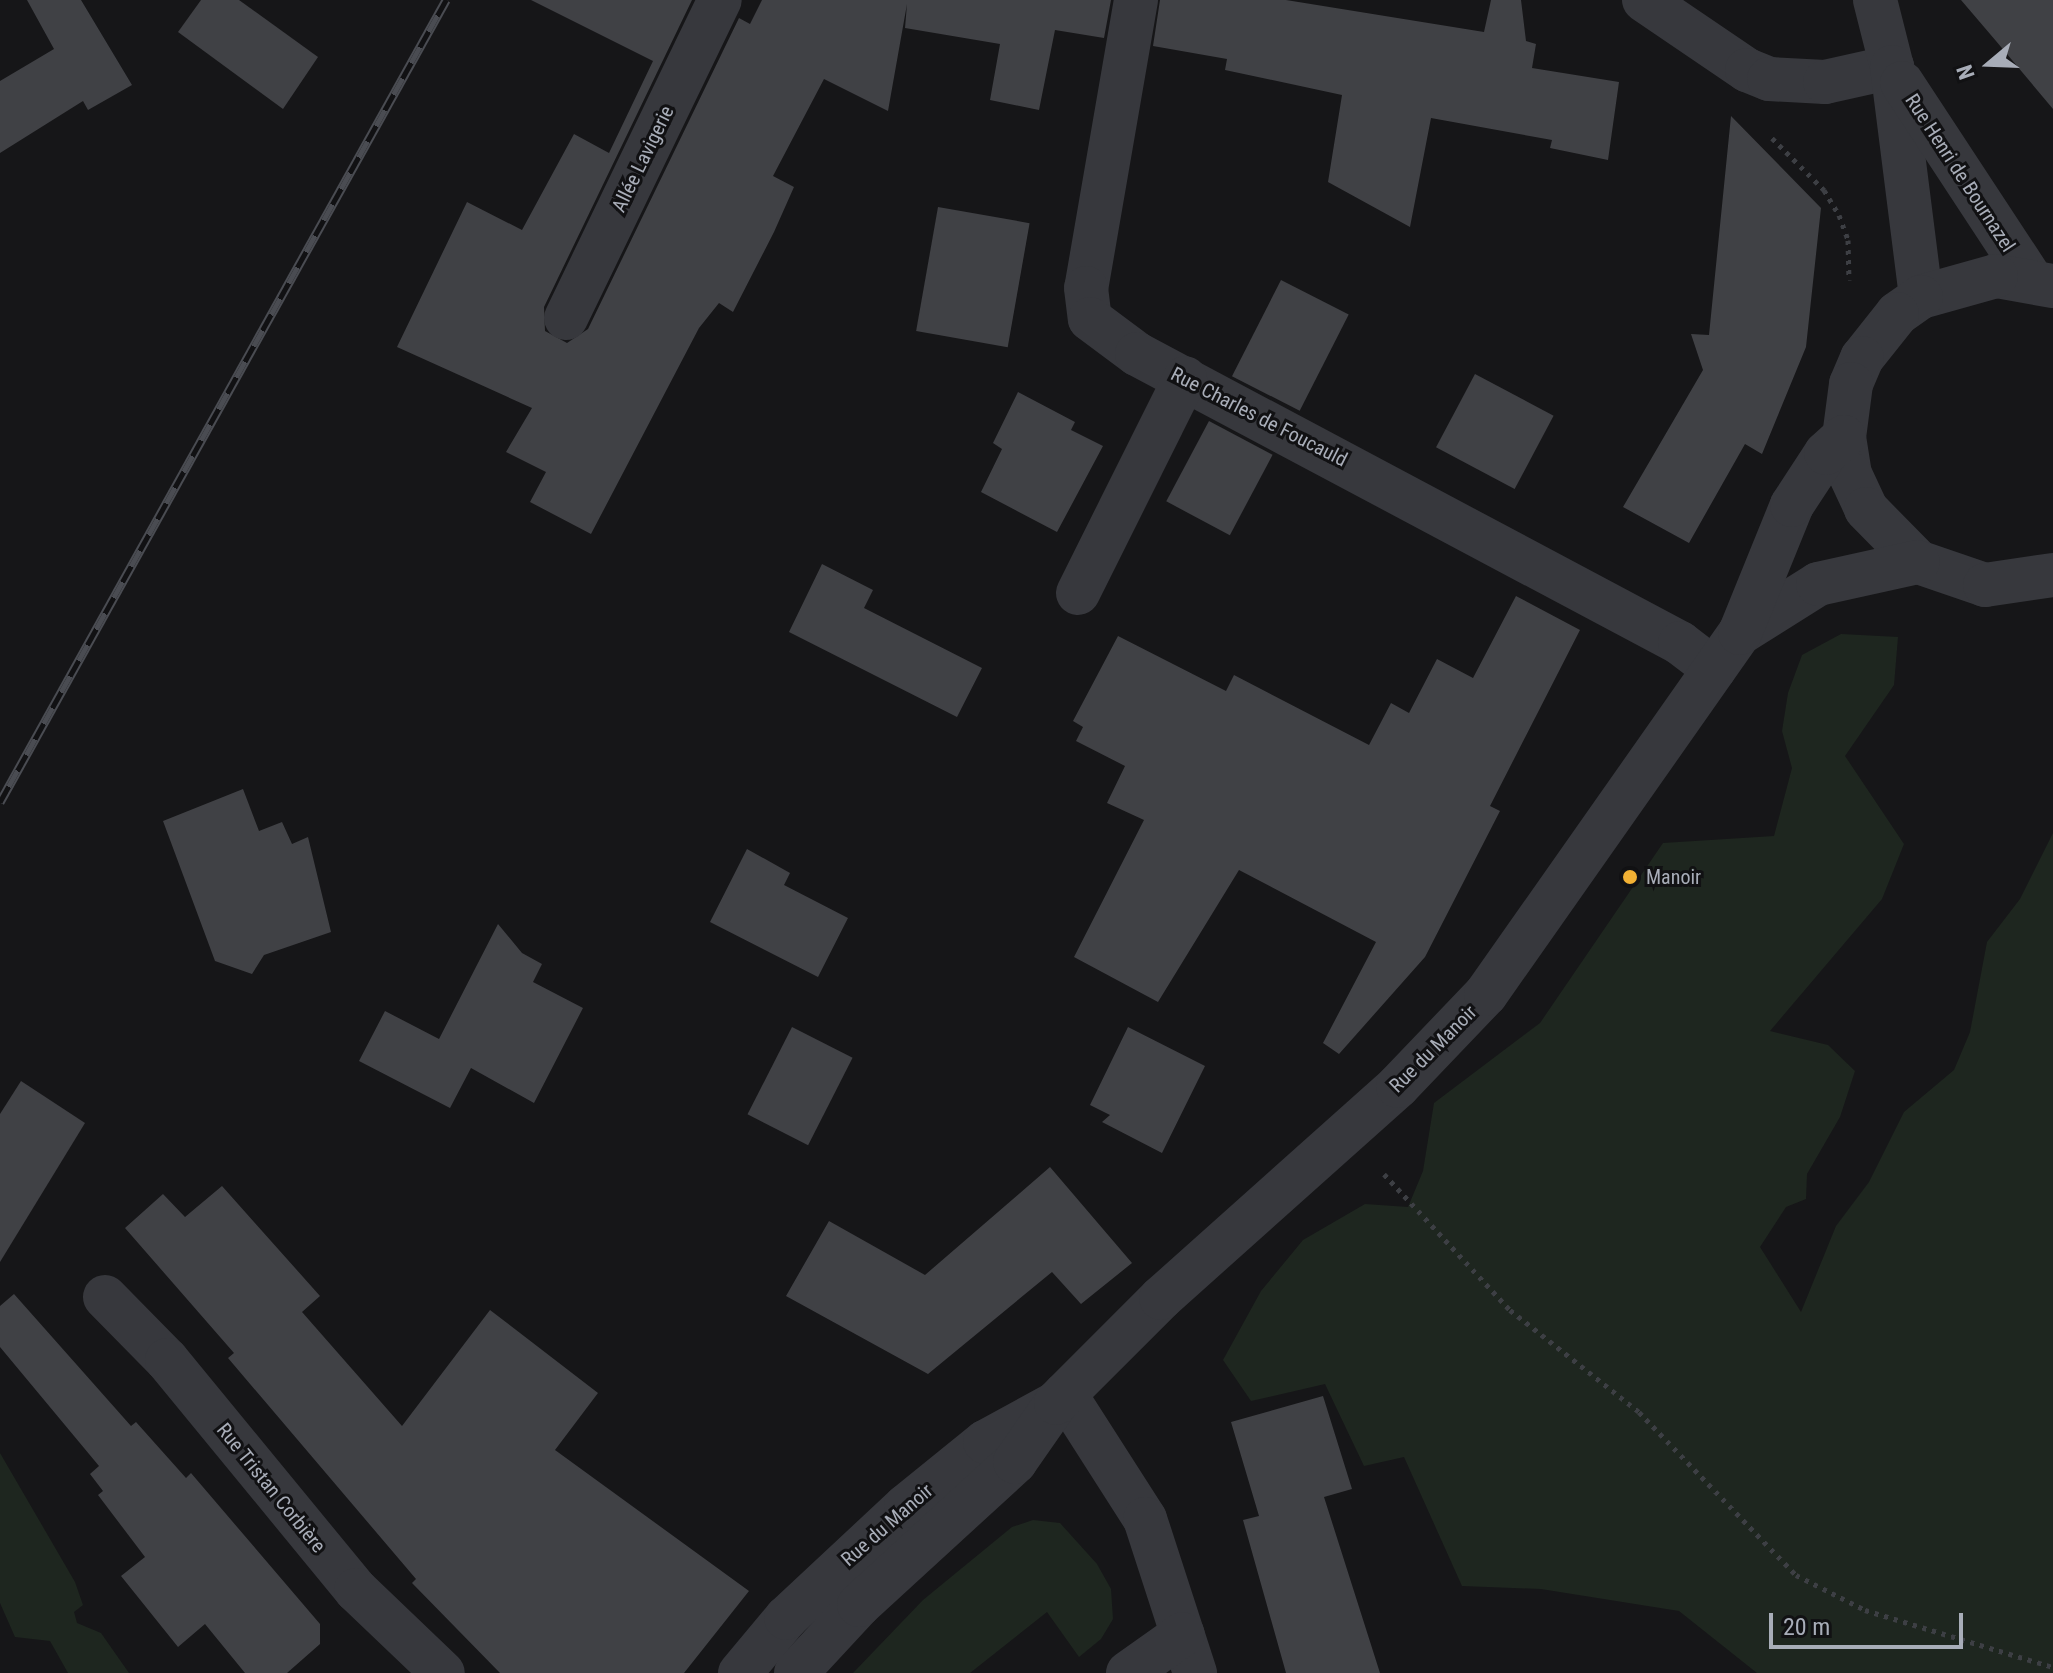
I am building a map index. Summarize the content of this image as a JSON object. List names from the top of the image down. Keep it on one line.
{"streets":{"street":["Allée Lavigerie","Rue Henri de Bournazel","Rue Charles de Foucauld","Rue du Manoir","Rue Tristan Corbière"]},"crossings":[["Rue Charles de Foucauld","Rue du Manoir"]],"places":["Manoir"],"scale_bar":"20 m","north":"left"}
